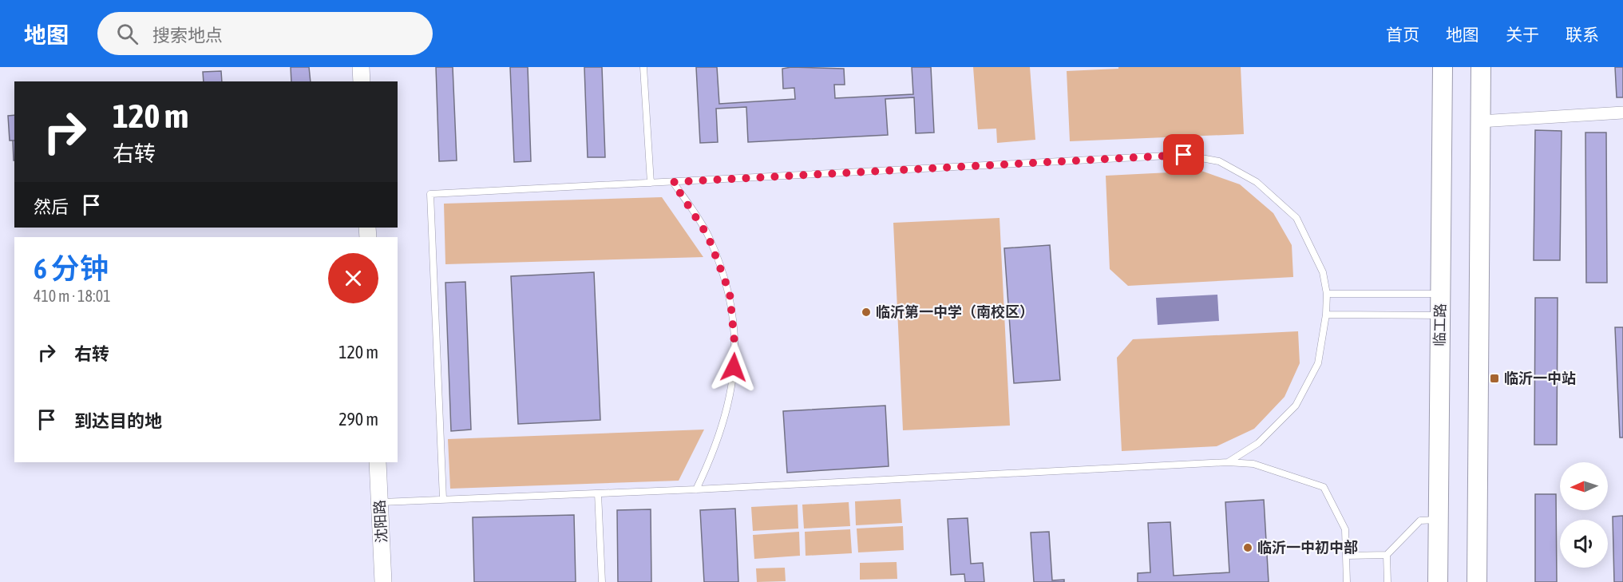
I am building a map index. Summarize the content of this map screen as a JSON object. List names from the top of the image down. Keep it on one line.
{"streets":{"main road":["临工路"],"street":["沈阳路"]},"places":{"other":["临沂第一中学（南校区）","临沂一中初中部"],"transit":["临沂一中站"]},"north":"left","page":{"header":"地图","search":"搜索地点","nav":["首页","地图","关于","联系"],"turn":["120 m","右转"],"then":"然后","heading":["6 分钟","410 m · 18:01"],"list":[{"name":"右转","value":"120 m"},{"name":"到达目的地","value":"290 m"}]}}
